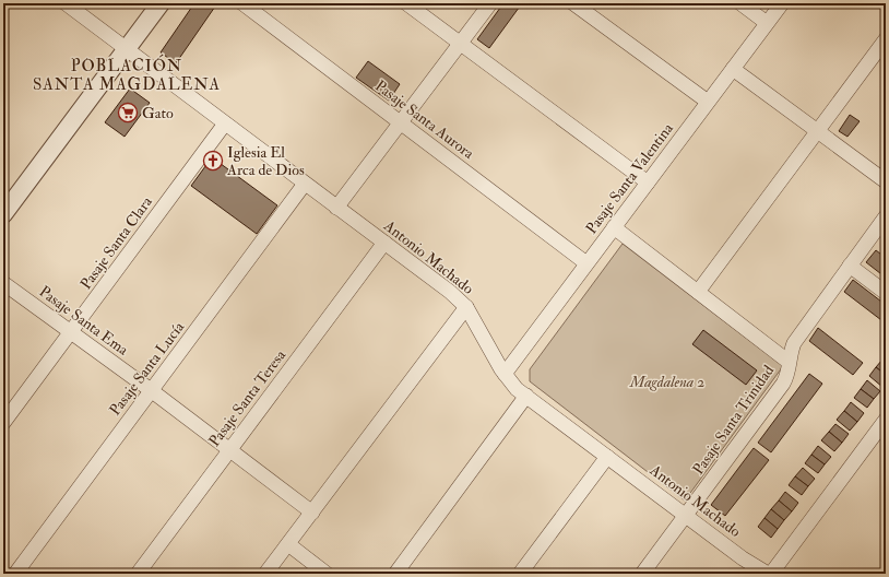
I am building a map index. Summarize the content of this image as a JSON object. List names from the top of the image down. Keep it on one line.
{"streets":{"street":["Pasaje Santa Aurora","Pasaje Santa Valentina","Pasaje Santa Clara","Antonio Machado","Pasaje Santa Ema","Pasaje Santa Lucía","Pasaje Santa Teresa","Pasaje Santa Trinidad"]},"crossings":[["Pasaje Santa Aurora","Pasaje Santa Valentina"],["Pasaje Santa Valentina","Antonio Machado"],["Pasaje Santa Clara","Antonio Machado"],["Pasaje Santa Clara","Pasaje Santa Ema"],["Antonio Machado","Pasaje Santa Lucía"],["Antonio Machado","Pasaje Santa Teresa"],["Antonio Machado","Pasaje Santa Trinidad"],["Pasaje Santa Ema","Pasaje Santa Lucía"],["Pasaje Santa Ema","Pasaje Santa Teresa"]],"districts":["POBLACIÓN SANTA MAGDALENA"],"parks":["Magdalena 2"],"places":{"supermarket":["Gato"],"church":["Iglesia El Arca de Dios"]}}
